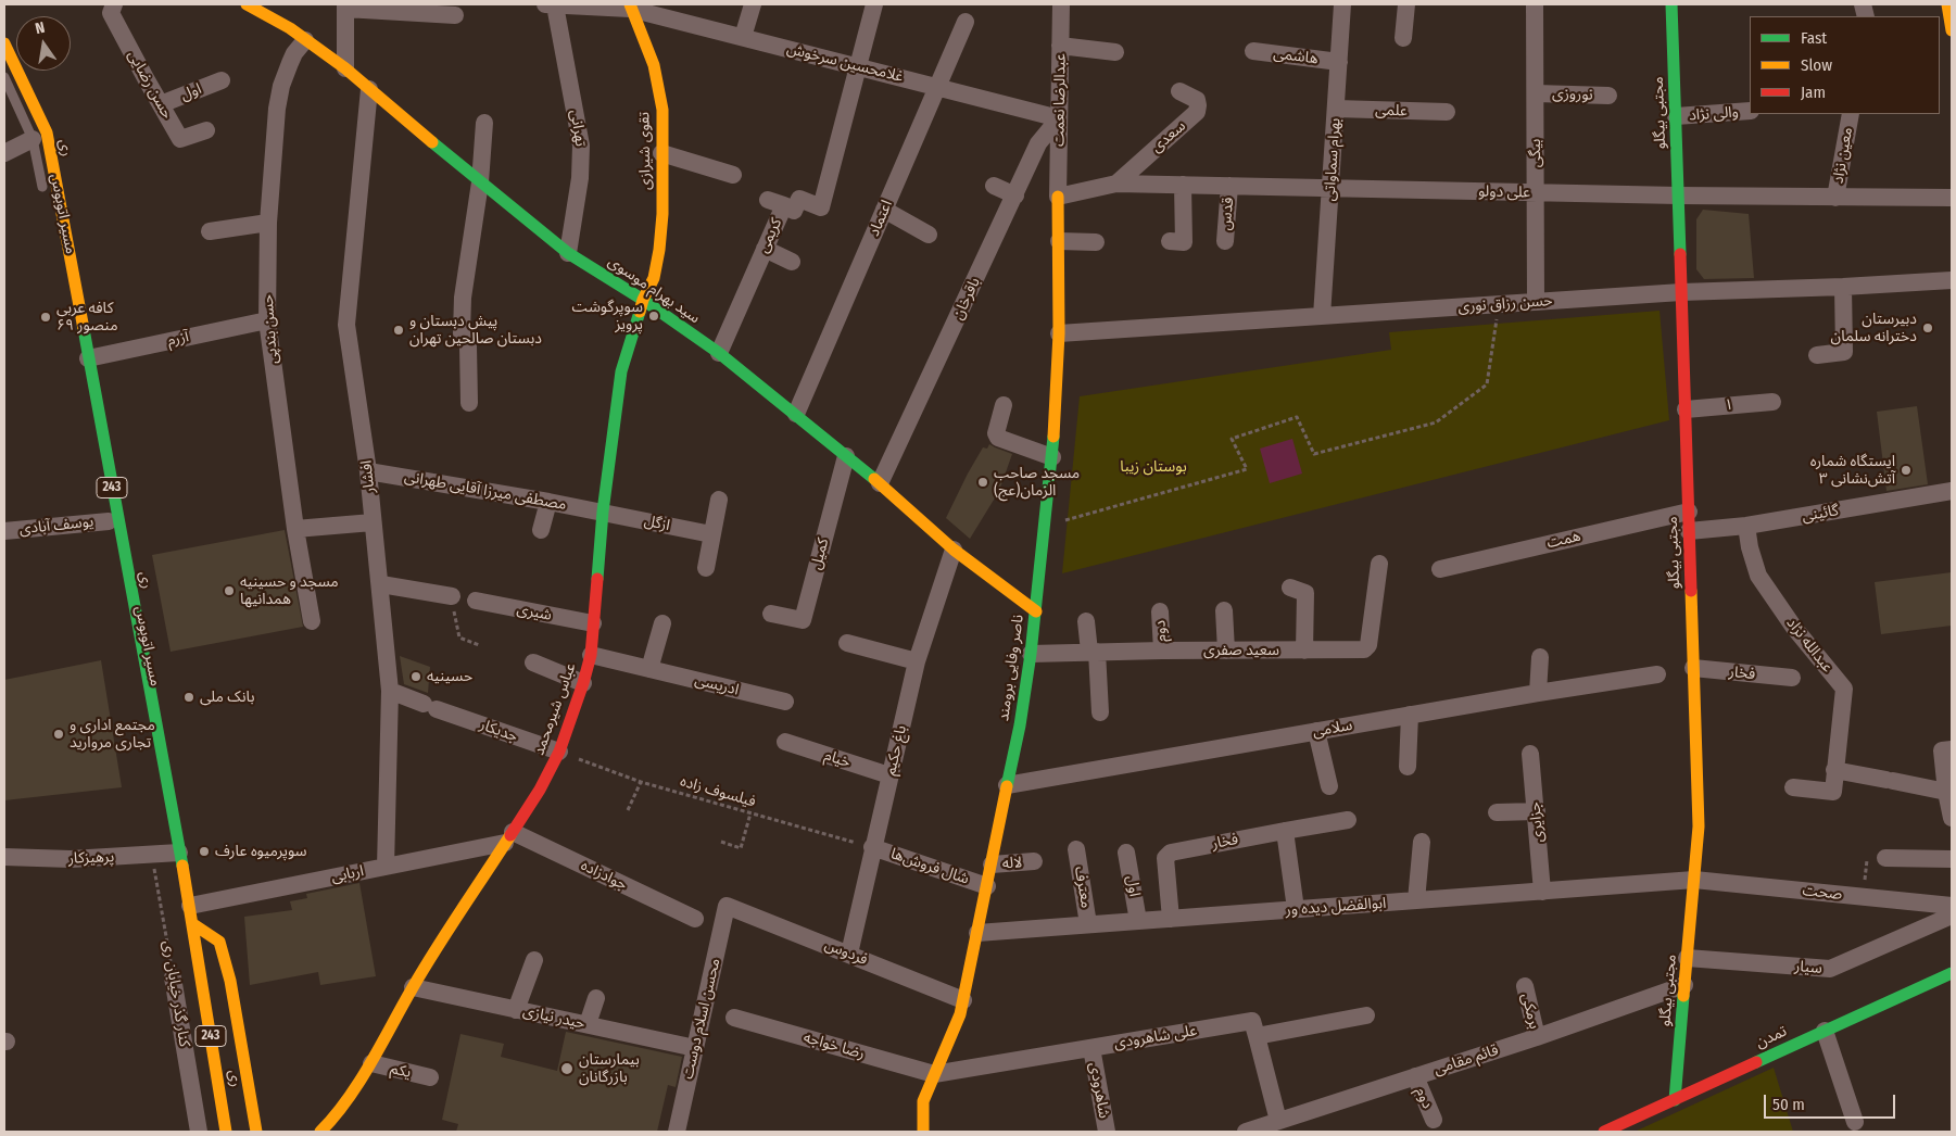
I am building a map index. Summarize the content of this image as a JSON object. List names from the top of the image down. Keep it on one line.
{"streets":{"street":["هاشمی","غلامحسین سرخوش","حسن رضایی","اول","نوروزی","عبدالرضا نعمت","علمی","مجتبی بیگلو","والی نژاد","تهرانی","سعدی","ری","تقوی شیرازی","بیگی","معین نژاد","بهرام سماواتی","علی دولو","قدس","اعتماد","کریمی","سید بهرام موسوی","باقرخان","حسن رزاق نوری","حسن بندپی","آزرم","۱","افشار","243","مصطفی میرزا آقایی طهرانی","گائینی","ازگل","یوسف آبادی","همت","کمیل","شیری","دوم","عبدالله نژاد","سعید صفری","ناصر وفایی برومند","فخار","ادریسی","عباس شیرمحمد","سلامی","جدیکار","باغ حکیم","خیام","جزایری","پرهیزکار","لاله","شال فروش‌ها","اربابی","جوادزاده","معترف","صحت","ابوالفضل دیده ور","فردوس","سیار","کنار گذر خیابان ری","برمکی","حیدر نیازی","محسن اسلام دوست","علی شاهرودی","تمدن","رضا خواجه","قائم مقامی","یکم","شاهرودی"],"lane":["مسیر اتوبوس"],"path":["فیلسوف زاده"]},"crossings":[["هاشمی","بهرام سماواتی"],["غلامحسین سرخوش","عبدالرضا نعمت"],["غلامحسین سرخوش","تهرانی"],["غلامحسین سرخوش","تقوی شیرازی"],["غلامحسین سرخوش","اعتماد"],["غلامحسین سرخوش","کریمی"],["غلامحسین سرخوش","باقرخان"],["حسن رضایی","اول"],["اول","ابوالفضل دیده ور"],["نوروزی","بیگی"],["عبدالرضا نعمت","علی دولو"],["عبدالرضا نعمت","باقرخان"],["عبدالرضا نعمت","ناصر وفایی برومند"],["علمی","بهرام سماواتی"],["مجتبی بیگلو","والی نژاد"],["مجتبی بیگلو","علی دولو"],["مجتبی بیگلو","حسن رزاق نوری"],["مجتبی بیگلو","۱"],["مجتبی بیگلو","گائینی"],["مجتبی بیگلو","همت"],["مجتبی بیگلو","فخار"],["مجتبی بیگلو","صحت"],["مجتبی بیگلو","ابوالفضل دیده ور"],["مجتبی بیگلو","سیار"],["مجتبی بیگلو","تمدن"],["مجتبی بیگلو","قائم مقامی"],["تهرانی","تقوی شیرازی"],["تهرانی","سید بهرام موسوی"],["سعدی","علی دولو"],["ری","مسیر اتوبوس"],["ری","آزرم"],["ری","پرهیزکار"],["ری","اربابی"],["تقوی شیرازی","سید بهرام موسوی"],["تقوی شیرازی","عباس شیرمحمد"],["بیگی","علی دولو"],["بیگی","حسن رزاق نوری"],["معین نژاد","علی دولو"],["بهرام سماواتی","علی دولو"],["بهرام سماواتی","حسن رزاق نوری"],["علی دولو","قدس"],["علی دولو","ناصر وفایی برومند"],["مسیر اتوبوس","یوسف آبادی"],["مسیر اتوبوس","پرهیزکار"],["اعتماد","سید بهرام موسوی"],["کریمی","سید بهرام موسوی"],["سید بهرام موسوی","باقرخان"],["سید بهرام موسوی","حسن بندپی"],["سید بهرام موسوی","افشار"],["سید بهرام موسوی","کمیل"],["سید بهرام موسوی","ناصر وفایی برومند"],["سید بهرام موسوی","عباس شیرمحمد"],["سید بهرام موسوی","باغ حکیم"],["حسن رزاق نوری","ناصر وفایی برومند"],["حسن بندپی","آزرم"],["افشار","مصطفی میرزا آقایی طهرانی"],["افشار","جدیکار"],["افشار","اربابی"],["مصطفی میرزا آقایی طهرانی","ازگل"],["مصطفی میرزا آقایی طهرانی","عباس شیرمحمد"],["گائینی","عبدالله نژاد"],["ازگل","عباس شیرمحمد"],["شیری","عباس شیرمحمد"],["دوم","سعید صفری"],["دوم","قائم مقامی"],["سعید صفری","ناصر وفایی برومند"],["ناصر وفایی برومند","سلامی"],["ناصر وفایی برومند","لاله"],["ناصر وفایی برومند","شال فروش‌ها"],["ناصر وفایی برومند","ابوالفضل دیده ور"],["ناصر وفایی برومند","فردوس"],["ناصر وفایی برومند","علی شاهرودی"],["ناصر وفایی برومند","رضا خواجه"],["فخار","ابوالفضل دیده ور"],["ادریسی","عباس شیرمحمد"],["عباس شیرمحمد","جدیکار"],["عباس شیرمحمد","فیلسوف زاده"],["عباس شیرمحمد","اربابی"],["عباس شیرمحمد","جوادزاده"],["عباس شیرمحمد","حیدر نیازی"],["عباس شیرمحمد","یکم"],["جدیکار","فیلسوف زاده"],["باغ حکیم","خیام"],["باغ حکیم","فیلسوف زاده"],["باغ حکیم","شال فروش‌ها"],["باغ حکیم","فردوس"],["فیلسوف زاده","شال فروش‌ها"],["جزایری","ابوالفضل دیده ور"],["پرهیزکار","کنار گذر خیابان ری"],["اربابی","جوادزاده"],["معترف","ابوالفضل دیده ور"],["صحت","ابوالفضل دیده ور"],["فردوس","محسن اسلام دوست"],["برمکی","قائم مقامی"],["حیدر نیازی","محسن اسلام دوست"],["علی شاهرودی","رضا خواجه"],["علی شاهرودی","شاهرودی"]],"parks":["بوستان زیبا"],"places":["سوپرگوشت پرویز","کافه عربی منصور ۶۹","دبیرستان دخترانه سلمان","پیش دبستان و دبستان صالحین تهران","ایستگاه شماره ۳ آتش‌نشانی","مسجد صاحب الزمان(عج)","مسجد و حسینیه همدانیها","حسینیه","بانک ملی","مجتمع اداری و تجاری مروارید","سوپرمیوه عارف","بیمارستان بازرگانان"],"legend":["Fast","Slow","Jam"],"scale_bar":"50 m","north":"top"}
